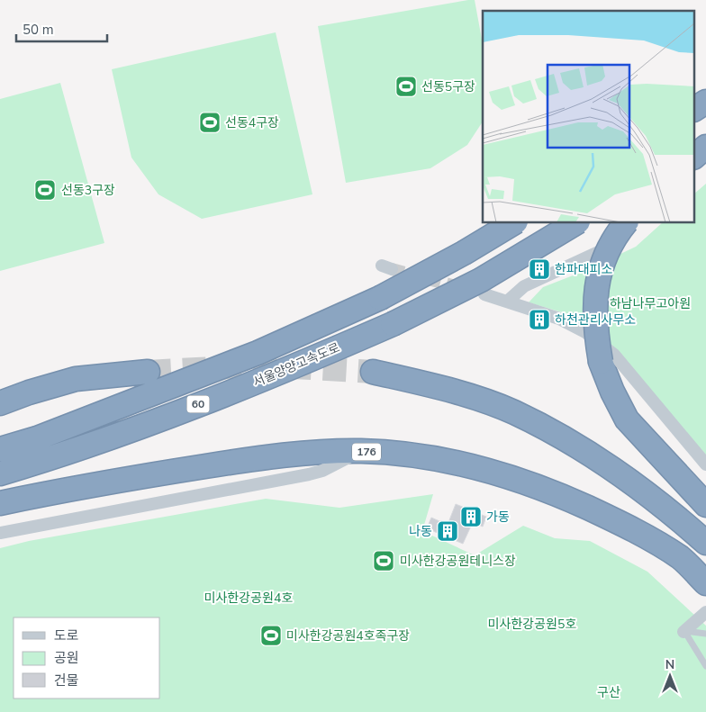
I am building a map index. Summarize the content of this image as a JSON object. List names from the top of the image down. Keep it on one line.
{"streets":{"highway":["서울양양고속도로","60","176"]},"parks":["하남나무고아원","미사한강공원4호","미사한강공원5호","구산"],"places":{"sports":["선동5구장","선동4구장","선동3구장","미사한강공원테니스장","미사한강공원4호족구장"],"building":["한파대피소","하천관리사무소","가동","나동"]},"legend":["도로","공원","건물"],"scale_bar":"50 m","north":"top"}
